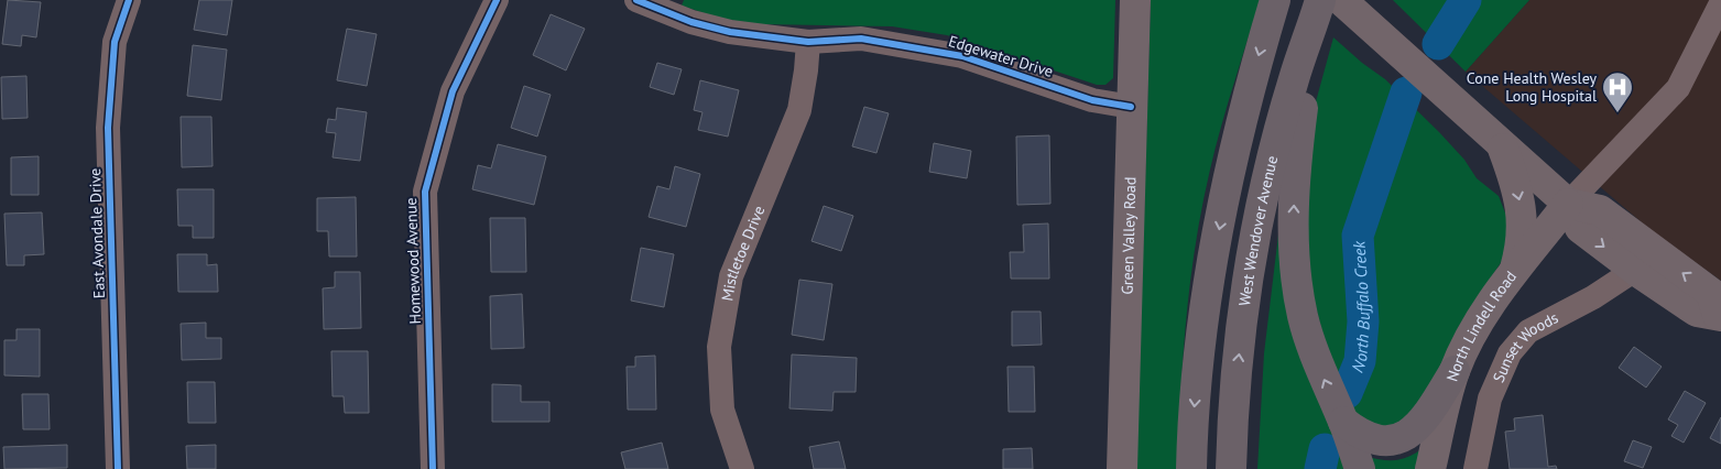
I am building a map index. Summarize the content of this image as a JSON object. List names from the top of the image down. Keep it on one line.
{"streets":{"highway":["West Wendover Avenue"],"main road":["Green Valley Road","North Lindell Road"],"street":["Edgewater Drive","East Avondale Drive","Mistletoe Drive","Homewood Avenue","Sunset Woods"]},"crossings":[["Edgewater Drive","Green Valley Road"],["Edgewater Drive","Mistletoe Drive"]],"water":["North Buffalo Creek"],"places":{"hospital":["Cone Health Wesley Long Hospital"]}}
